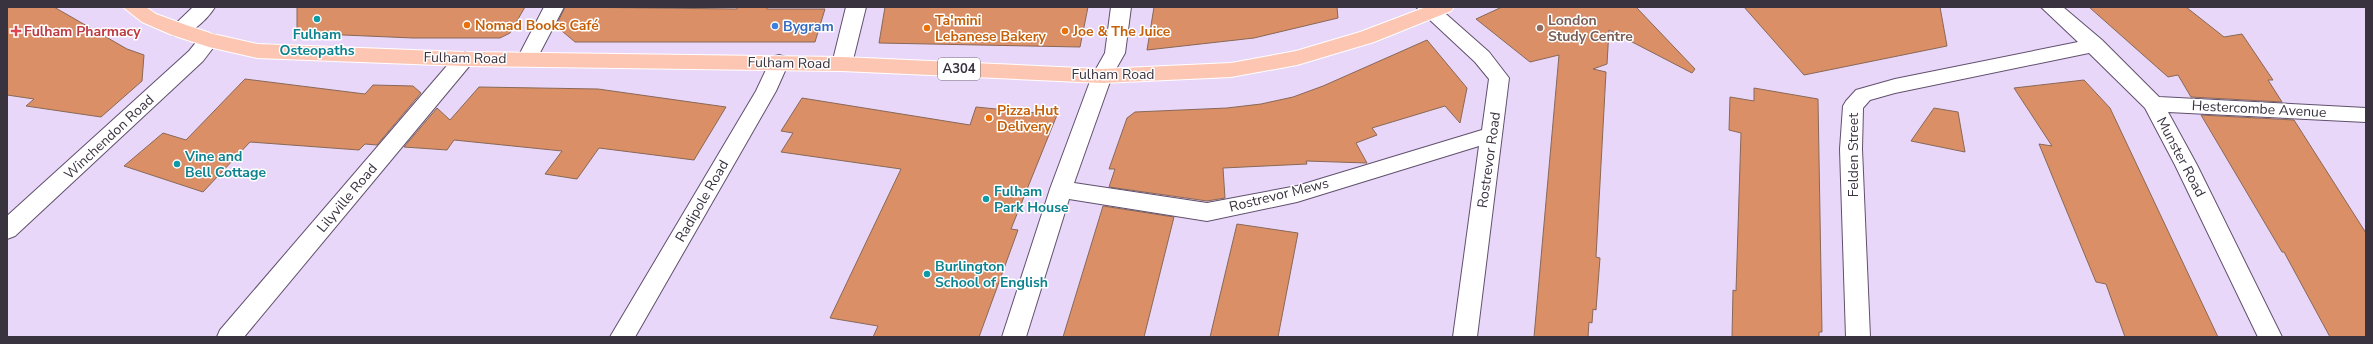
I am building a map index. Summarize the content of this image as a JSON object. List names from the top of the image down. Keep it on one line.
{"streets":{"main road":["Fulham Road","A304"],"street":["Hestercombe Avenue","Winchendon Road","Felden Street","Munster Road","Rostrevor Road","Rostrevor Mews","Lilyville Road","Radipole Road"]},"crossings":[["Fulham Road","Winchendon Road"],["Fulham Road","Rostrevor Road"],["Fulham Road","Lilyville Road"],["Fulham Road","Radipole Road"],["Hestercombe Avenue","Munster Road"],["Felden Street","Munster Road"],["Rostrevor Road","Rostrevor Mews"]],"places":{"other":["Fulham Osteopaths","Nomad Books Café","Bygram","Ta'mini Lebanese Bakery","London Study Centre","Joe & The Juice","Pizza Hut Delivery","Vine and Bell Cottage","Fulham Park House","Burlington School of English"],"health":["Fulham Pharmacy"]}}
